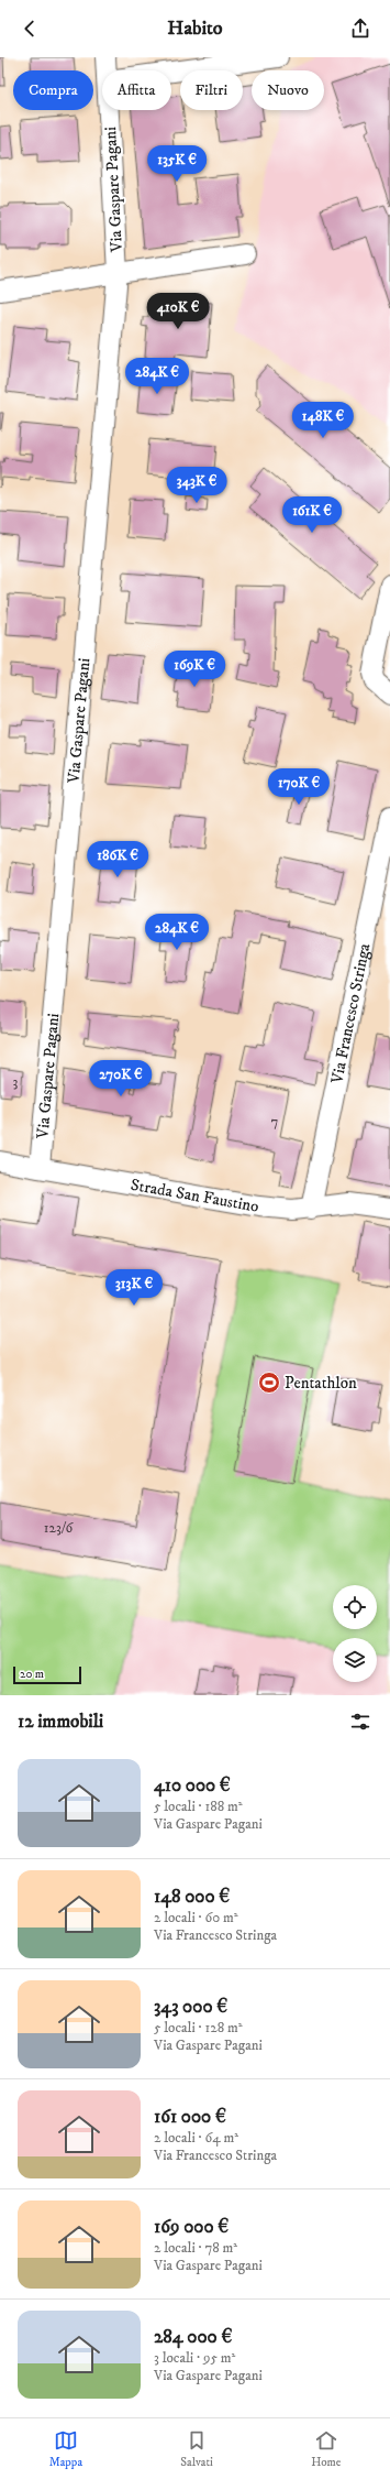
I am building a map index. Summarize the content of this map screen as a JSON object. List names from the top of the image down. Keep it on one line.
{"streets":{"street":["Via Gaspare Pagani","Via Francesco Stringa","Strada San Faustino"]},"crossings":[["Via Gaspare Pagani","Strada San Faustino"],["Via Francesco Stringa","Strada San Faustino"]],"places":{"sports":["Pentathlon"]},"house_numbers":["3","7","123/6"],"scale_bar":"20 m","page":{"header":"Habito","chip":["Compra","Affitta","Filtri","Nuovo"],"price":["135K €","410K €","284K €","148K €","343K €","161K €","169K €","170K €","186K €","284K €","270K €","313K €"],"scale":"20 m","heading":"12 immobili","list":[{"name":"410 000 €","note":"5 locali · 188 m² · Via Gaspare Pagani"},{"name":"148 000 €","note":"2 locali · 60 m² · Via Francesco Stringa"},{"name":"343 000 €","note":"5 locali · 128 m² · Via Gaspare Pagani"},{"name":"161 000 €","note":"2 locali · 64 m² · Via Francesco Stringa"},{"name":"169 000 €","note":"2 locali · 78 m² · Via Gaspare Pagani"},{"name":"284 000 €","note":"3 locali · 95 m² · Via Gaspare Pagani"}],"tabs":["Mappa","Salvati","Home"]}}
